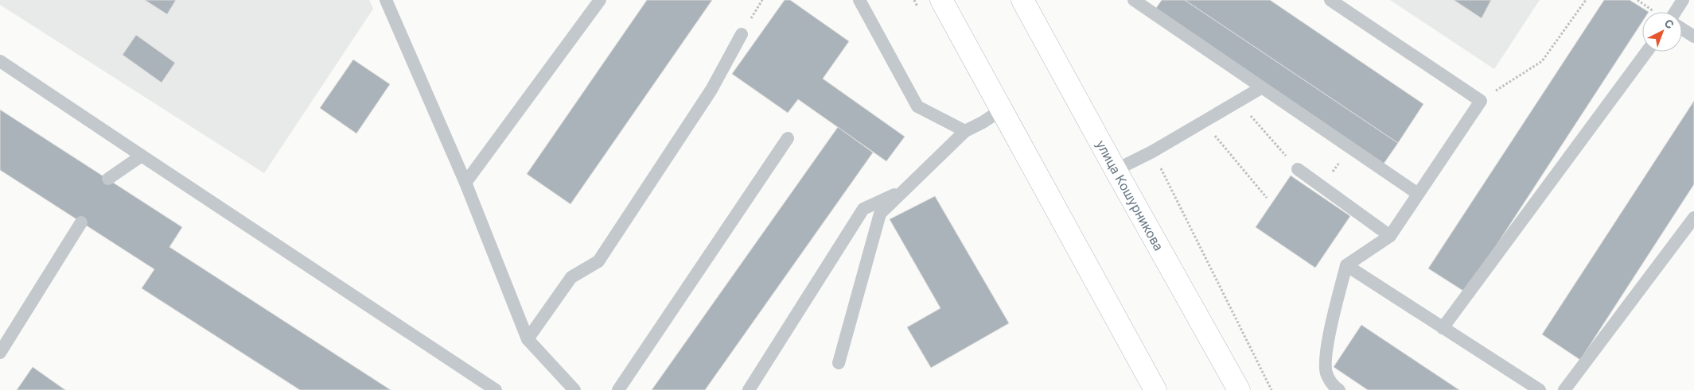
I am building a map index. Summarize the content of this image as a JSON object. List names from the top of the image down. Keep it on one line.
{"streets":{"main road":["улица Кошурникова"]},"north":"top right"}
